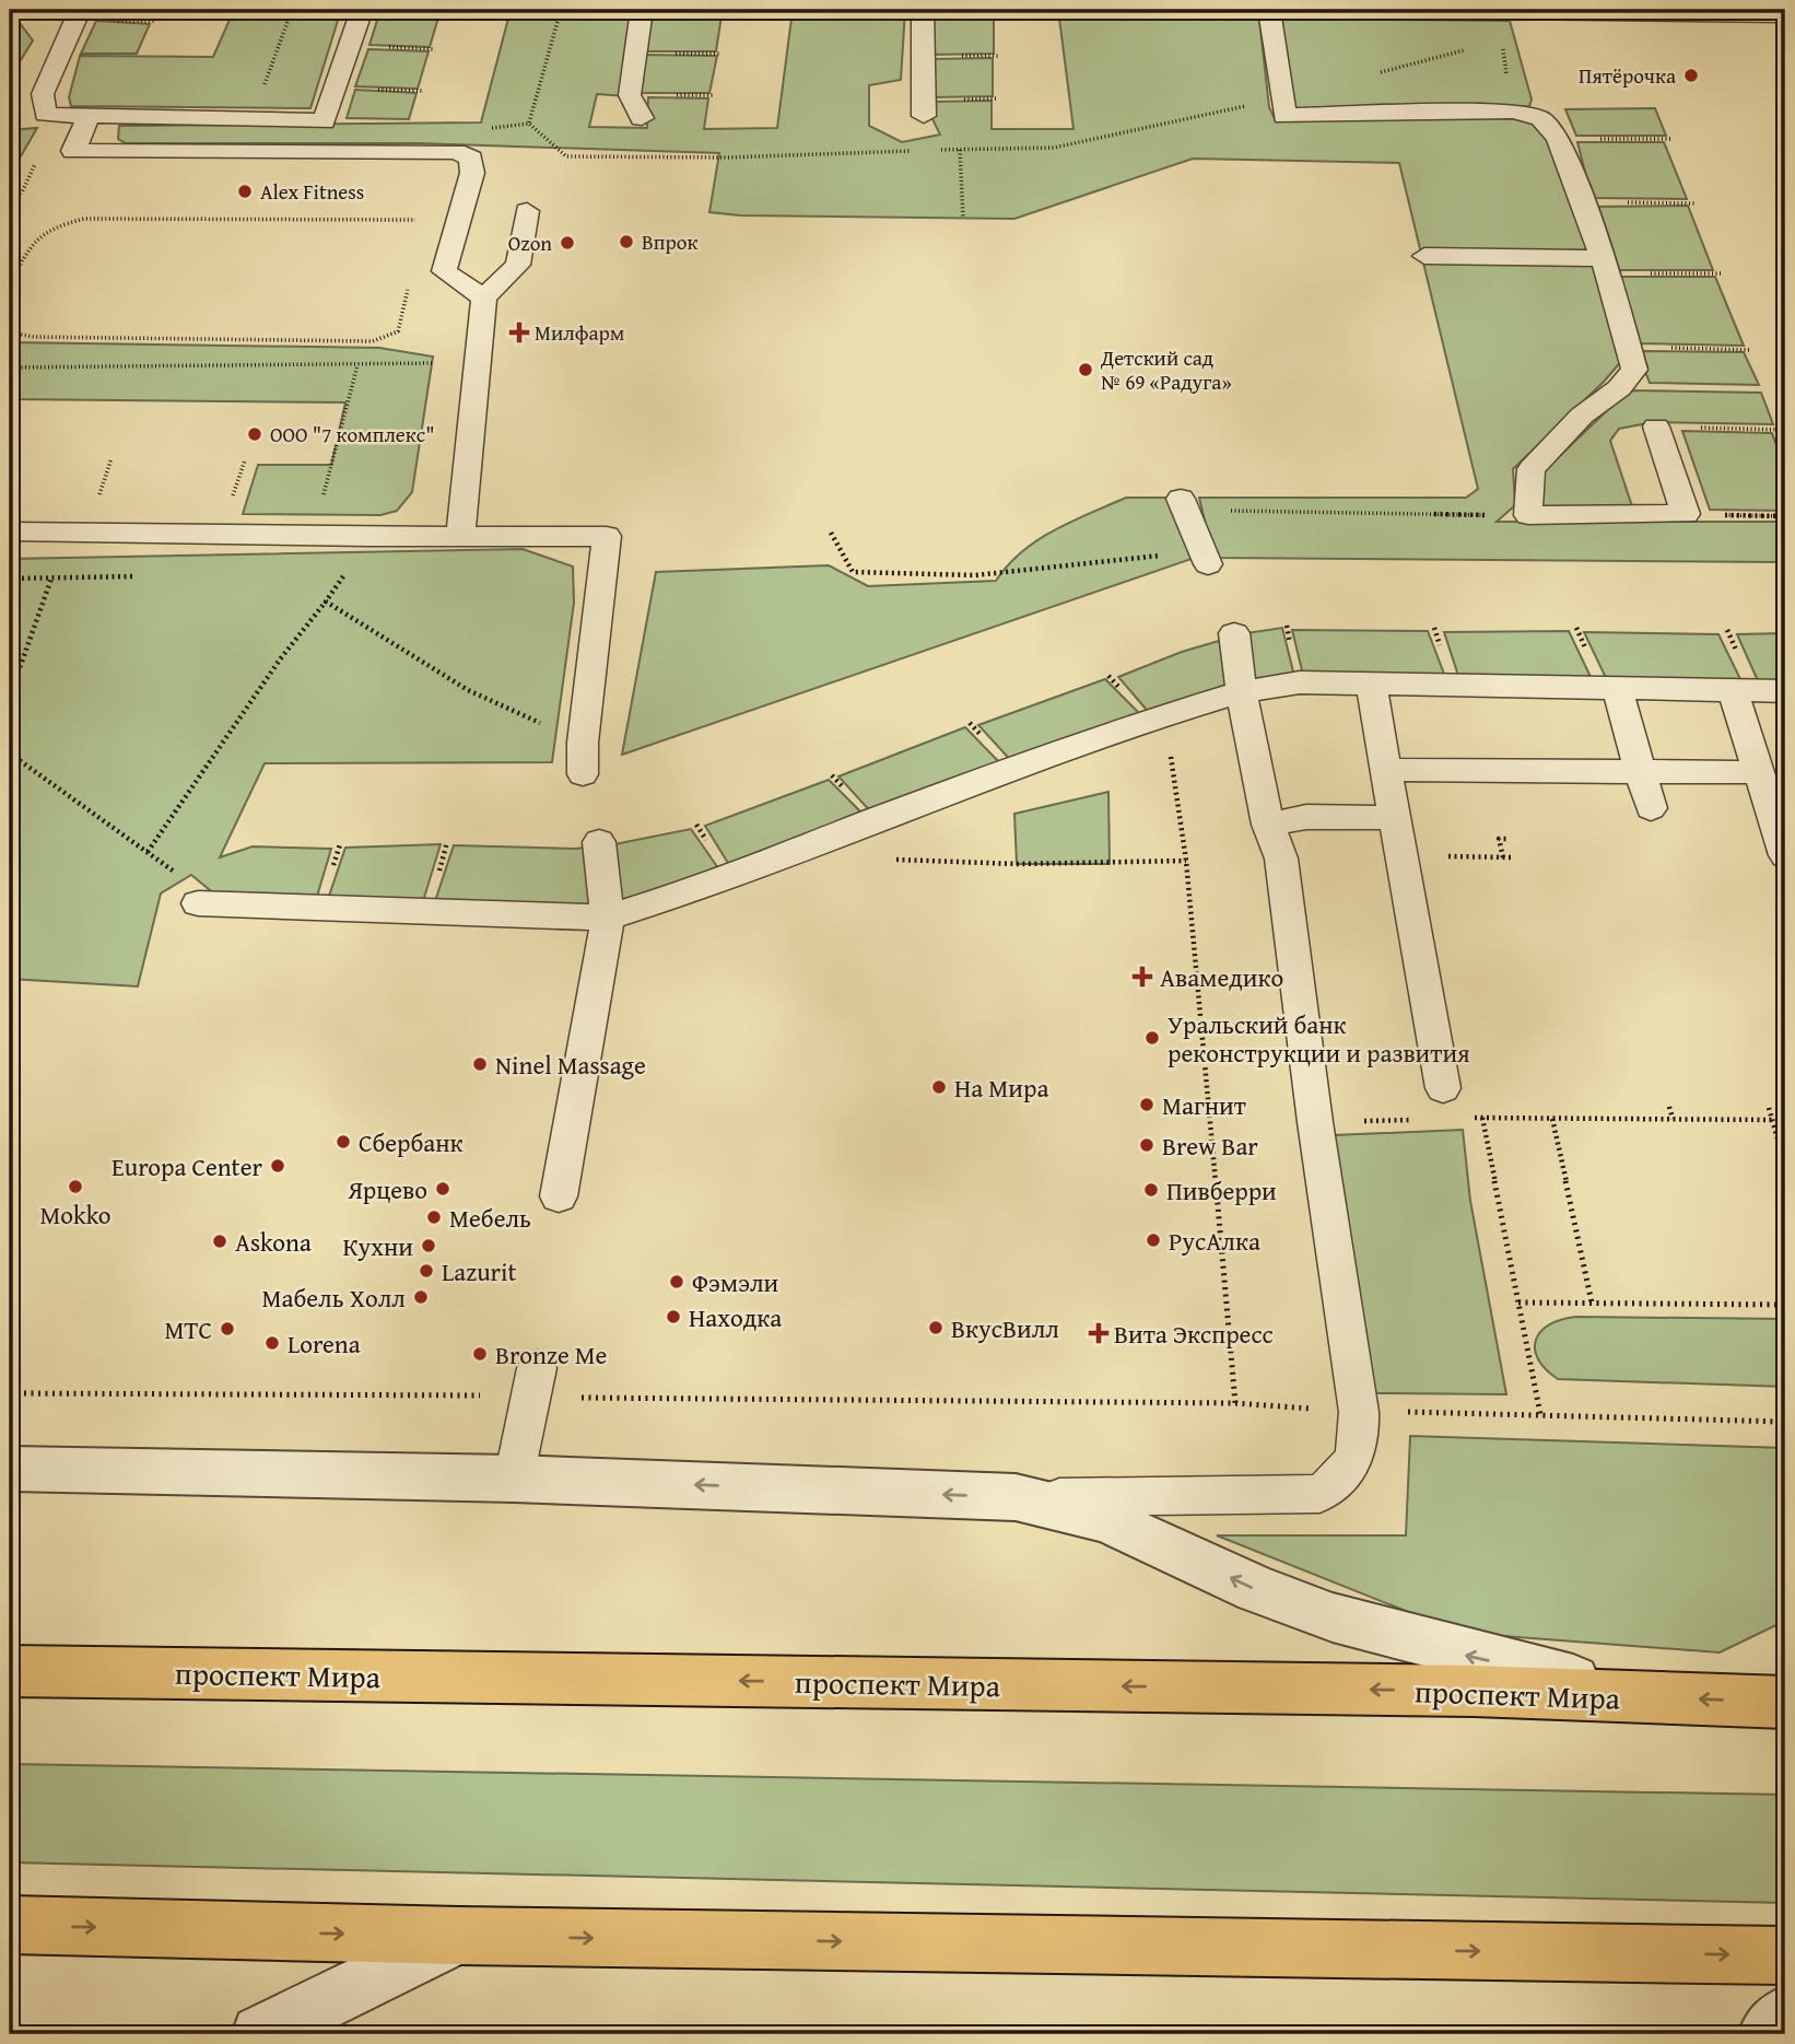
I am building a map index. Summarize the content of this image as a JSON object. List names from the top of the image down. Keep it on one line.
{"streets":{"main road":["проспект Мира"]},"places":{"other":["Пятёрочка","Alex Fitness","Впрок","Ozon","Детский сад № 69 «Радуга»","ООО \"7 комплекс\"","Уральский банк реконструкции и развития","Ninel Massage","На Мира","Магнит","Сбербанк","Brew Bar","Europa Center","Mokko","Ярцево","Пивберри","Мебель","РусАлка","Askona","Кухни","Lazurit","Фэмэли","Мабель Холл","Находка","ВкусВилл","МТС","Lorena","Bronze Me"],"health":["Милфарм","Авамедико","Вита Экспресс"]}}
